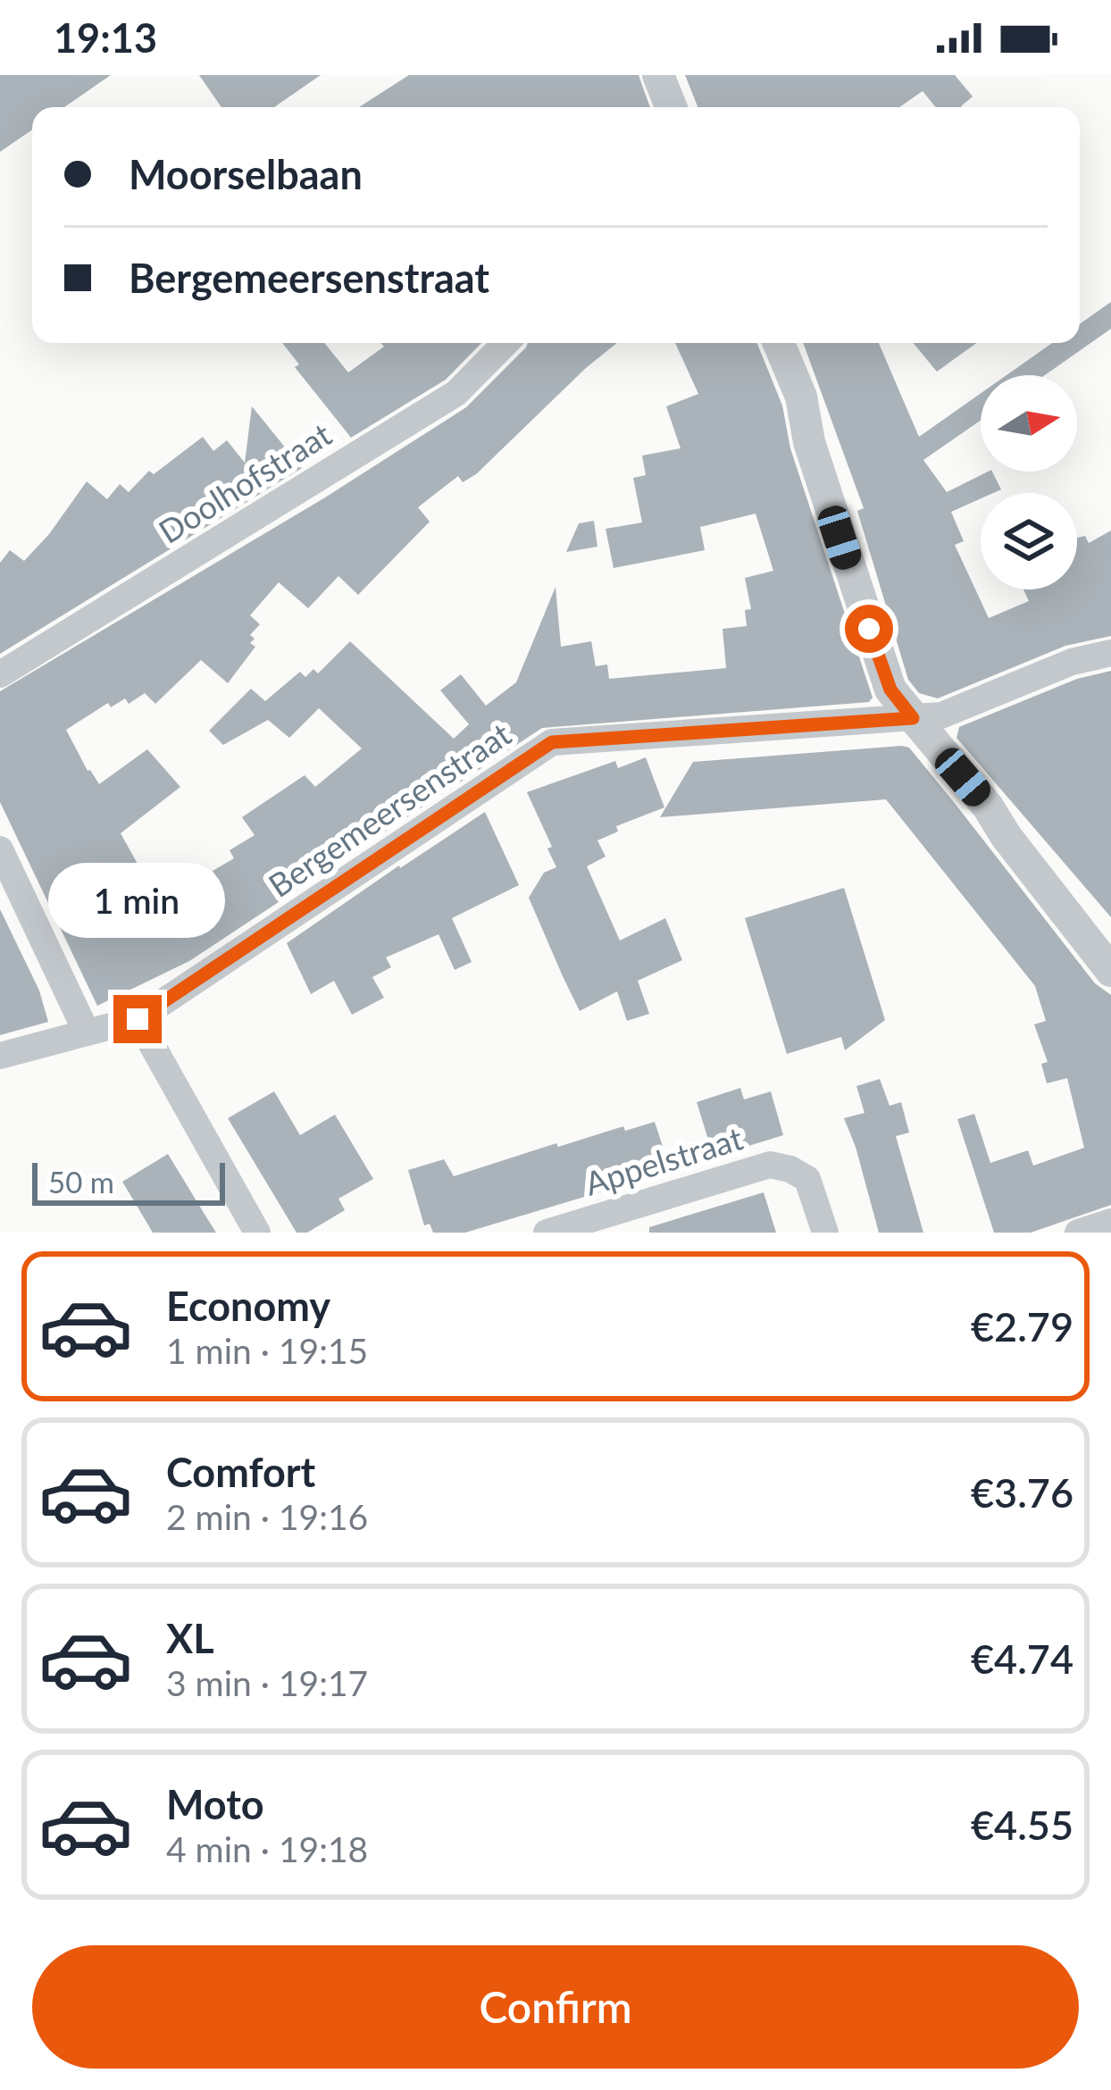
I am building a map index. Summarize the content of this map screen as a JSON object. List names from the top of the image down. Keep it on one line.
{"streets":{"street":["Doolhofstraat","Bergemeersenstraat","Appelstraat"]},"scale_bar":"50 m","north":"right","page":{"status":"19:13","banner":["Moorselbaan","Bergemeersenstraat"],"bubble":"1 min","scale":"50 m","list":[{"name":"Economy","note":"1 min · 19:15","value":"€2.79"},{"name":"Comfort","note":"2 min · 19:16","value":"€3.76"},{"name":"XL","note":"3 min · 19:17","value":"€4.74"},{"name":"Moto","note":"4 min · 19:18","value":"€4.55"}],"buttons":"Confirm"}}
